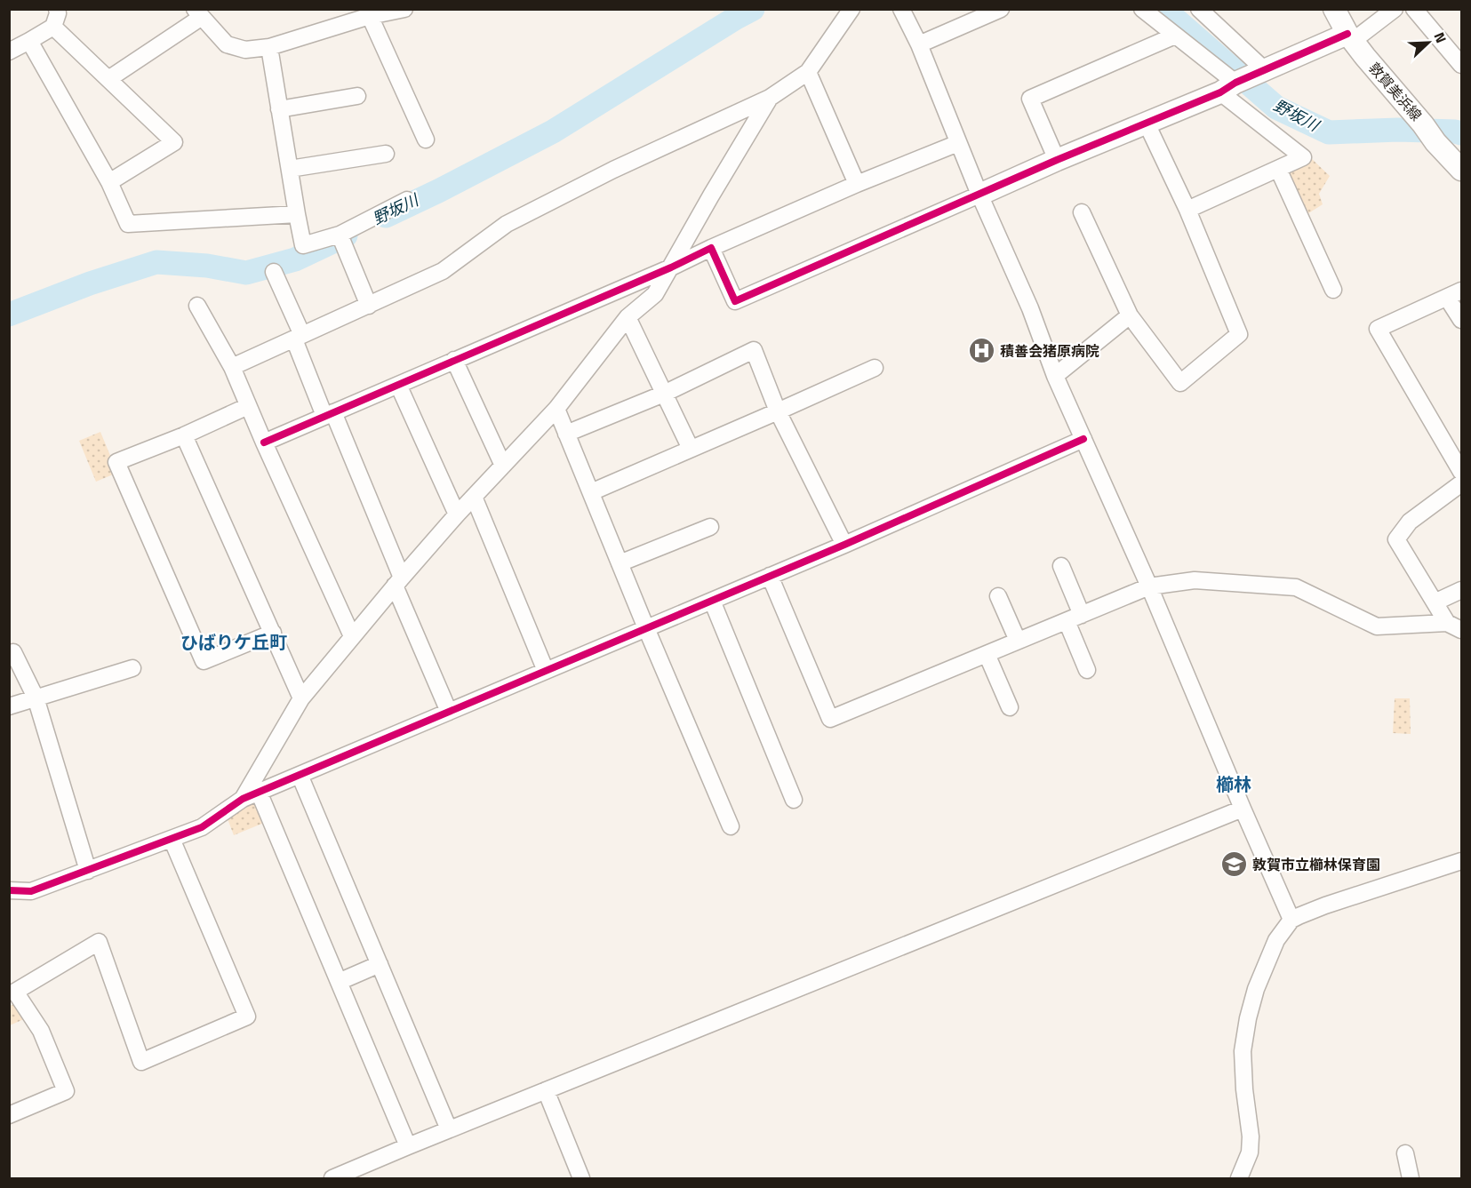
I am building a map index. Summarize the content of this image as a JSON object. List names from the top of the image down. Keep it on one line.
{"streets":{"street":["敦賀美浜線"]},"districts":["ひばりケ丘町","櫛林"],"water":["野坂川"],"places":{"hospital":["積善会猪原病院"],"school or university":["敦賀市立櫛林保育園"]},"north":"top right"}
